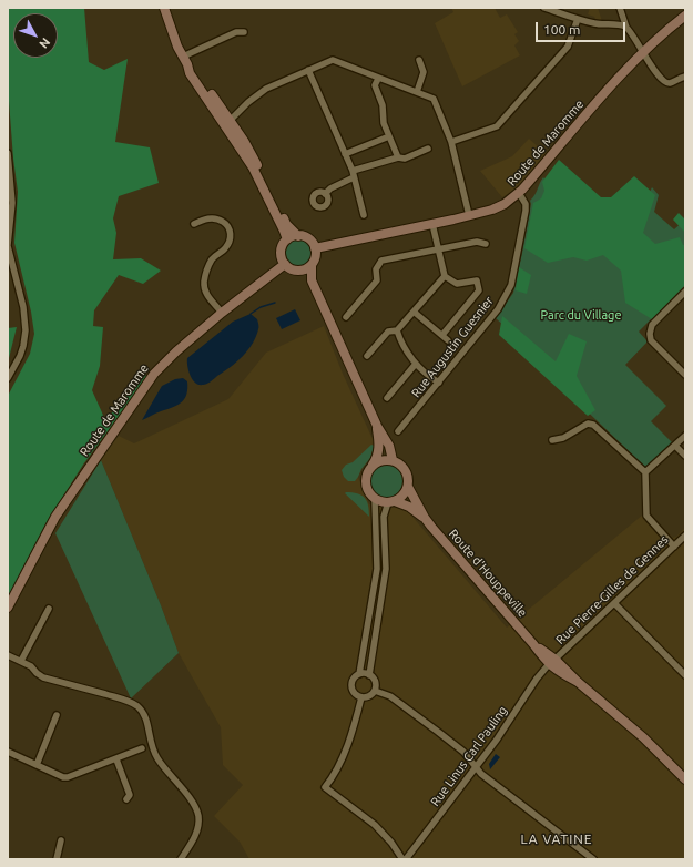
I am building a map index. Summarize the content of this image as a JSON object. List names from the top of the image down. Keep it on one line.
{"streets":{"street":["Route de Maromme","Rue Augustin Guesnier","Route d'Houppeville","Rue Pierre-Gilles de Gennes","Rue Linus Carl Pauling"]},"crossings":[["Route de Maromme","Rue Augustin Guesnier"],["Route d'Houppeville","Rue Pierre-Gilles de Gennes"],["Route d'Houppeville","Rue Linus Carl Pauling"],["Rue Pierre-Gilles de Gennes","Rue Linus Carl Pauling"]],"districts":["LA VATINE"],"parks":["Parc du Village"],"scale_bar":"100 m","north":"bottom right"}
